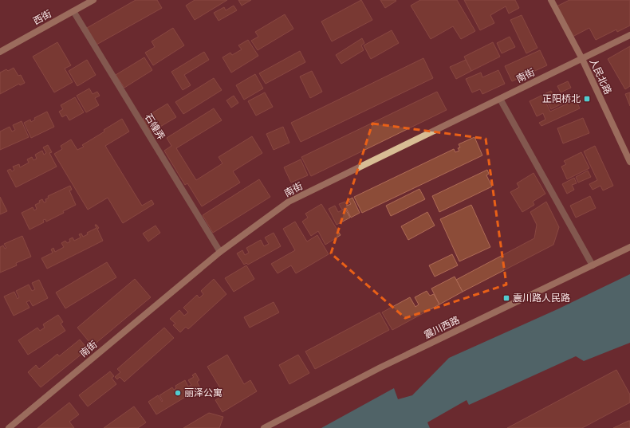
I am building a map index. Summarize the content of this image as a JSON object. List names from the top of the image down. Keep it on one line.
{"streets":{"street":["西街","南街","人民北路","石幢弄","震川西路"]},"crossings":[["西街","石幢弄"],["南街","人民北路"],["南街","石幢弄"]],"places":{"transit":["正阳桥北","震川路人民路"],"other":["丽泽公寓"]}}
